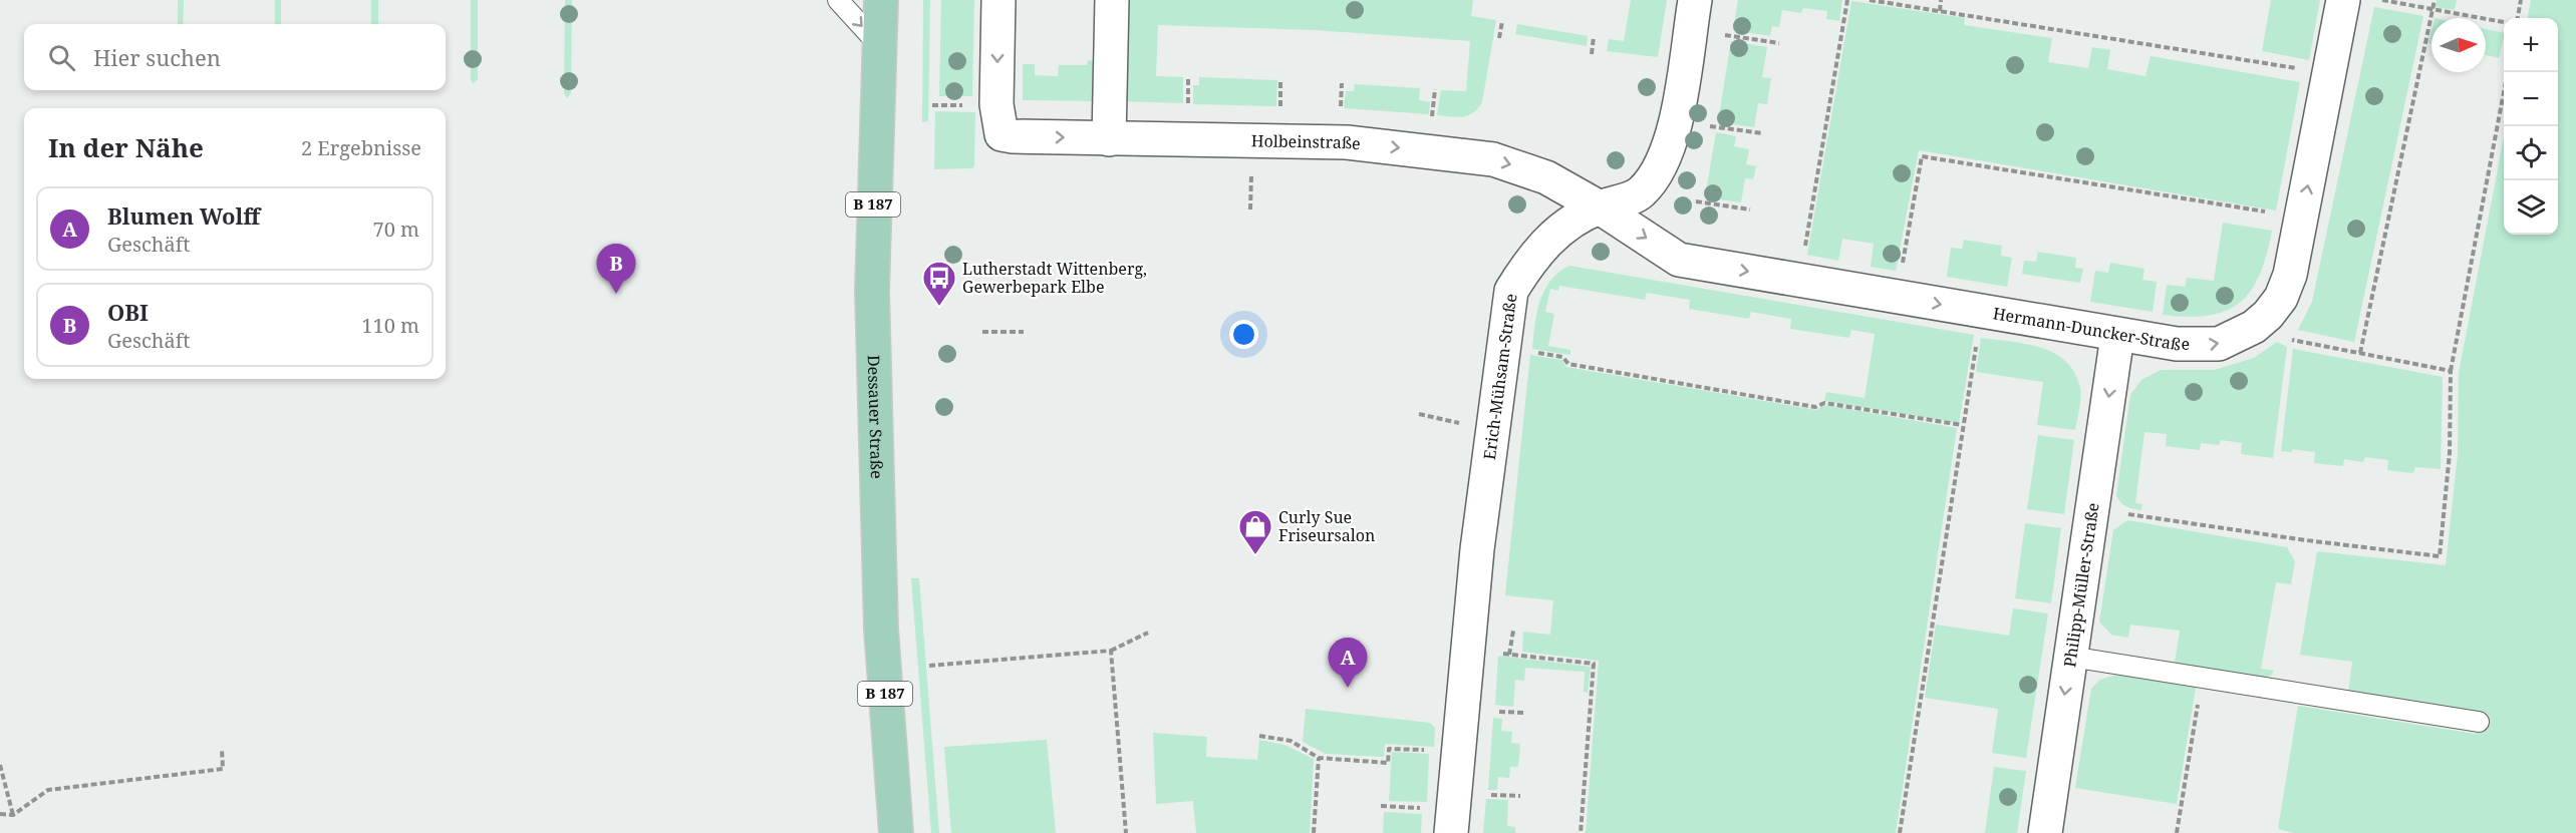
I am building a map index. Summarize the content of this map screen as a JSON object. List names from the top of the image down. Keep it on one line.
{"streets":{"main road":["B 187","Dessauer Straße"],"street":["Holbeinstraße","Hermann-Duncker-Straße","Erich-Mühsam-Straße","Philipp-Müller-Straße"]},"crossings":[["Holbeinstraße","Hermann-Duncker-Straße"],["Holbeinstraße","Erich-Mühsam-Straße"],["Hermann-Duncker-Straße","Erich-Mühsam-Straße"],["Hermann-Duncker-Straße","Philipp-Müller-Straße"]],"one_way":["Holbeinstraße","Philipp-Müller-Straße"],"places":{"bus stop":["Lutherstadt Wittenberg, Gewerbepark Elbe"],"shop":["Curly Sue Friseursalon"]},"north":"right","page":{"map_buttons":["+","−"],"search":"Hier suchen","heading":["In der Nähe","2 Ergebnisse"],"list":[{"mark":"A","name":"Blumen Wolff","note":"Geschäft","value":"70 m"},{"mark":"B","name":"OBI","note":"Geschäft","value":"110 m"}],"pins":["B","A"]}}
